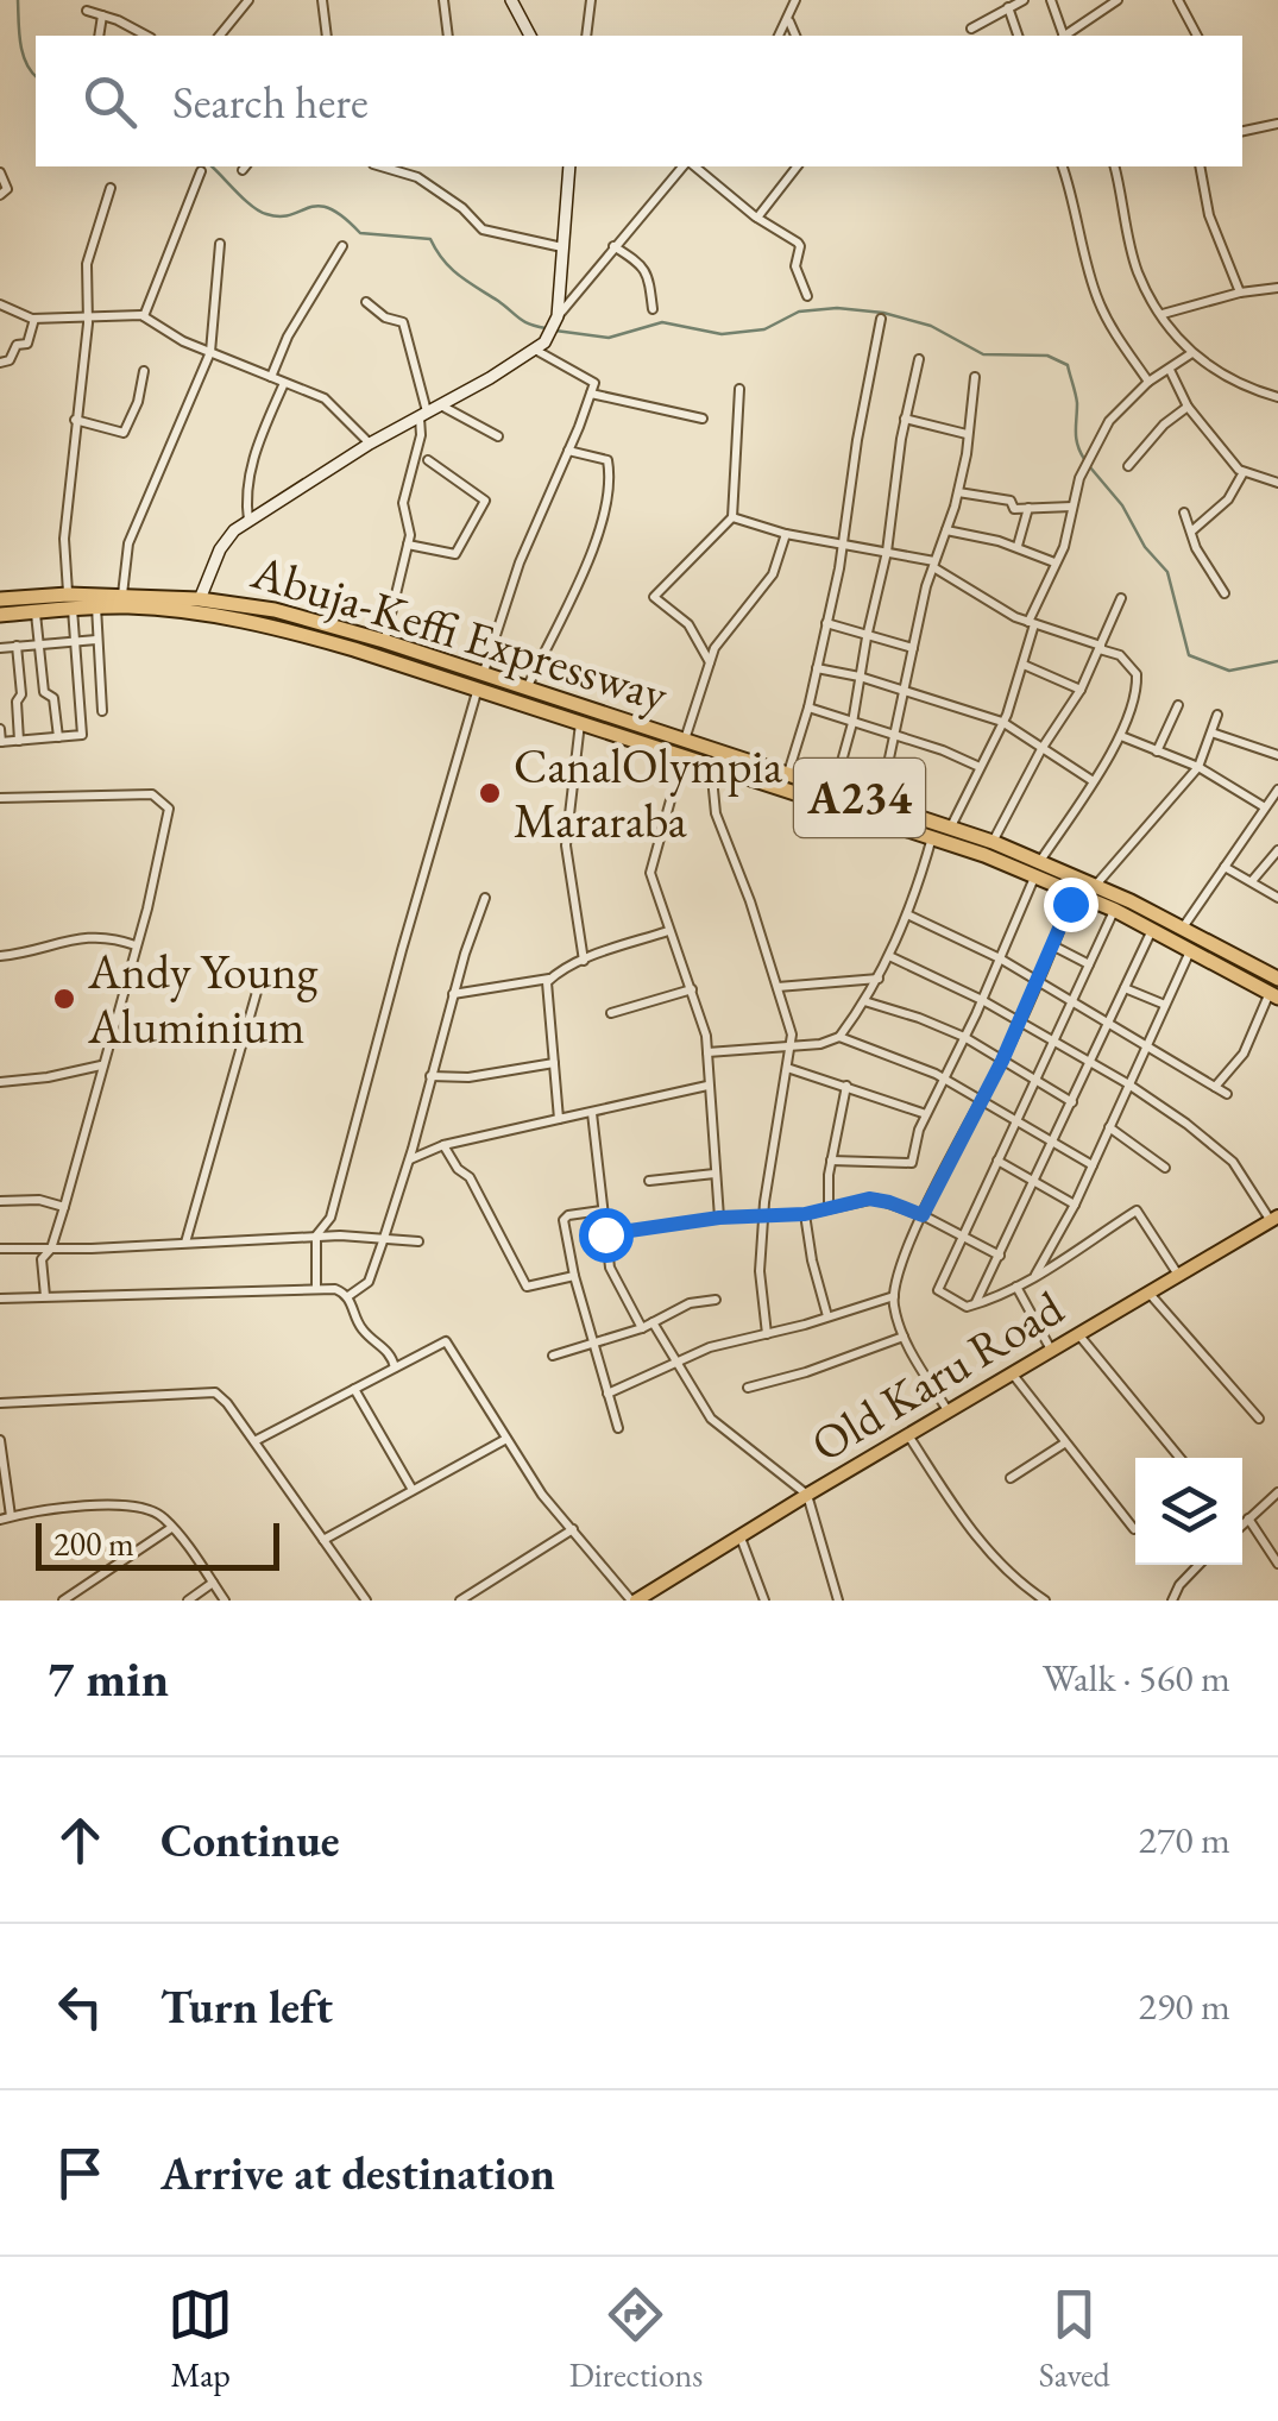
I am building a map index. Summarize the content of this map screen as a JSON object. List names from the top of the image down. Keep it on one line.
{"streets":{"highway":["Abuja-Keffi Expressway","A234"],"main road":["Old Karu Road"]},"places":["CanalOlympia Mararaba","Andy Young Aluminium"],"scale_bar":"200 m","page":{"search":"Search here","scale":"200 m","heading":["7 min","Walk · 560 m"],"list":[["Continue","270 m"],["Turn left","290 m"],"Arrive at destination"],"nav":["Map","Directions","Saved"]}}
